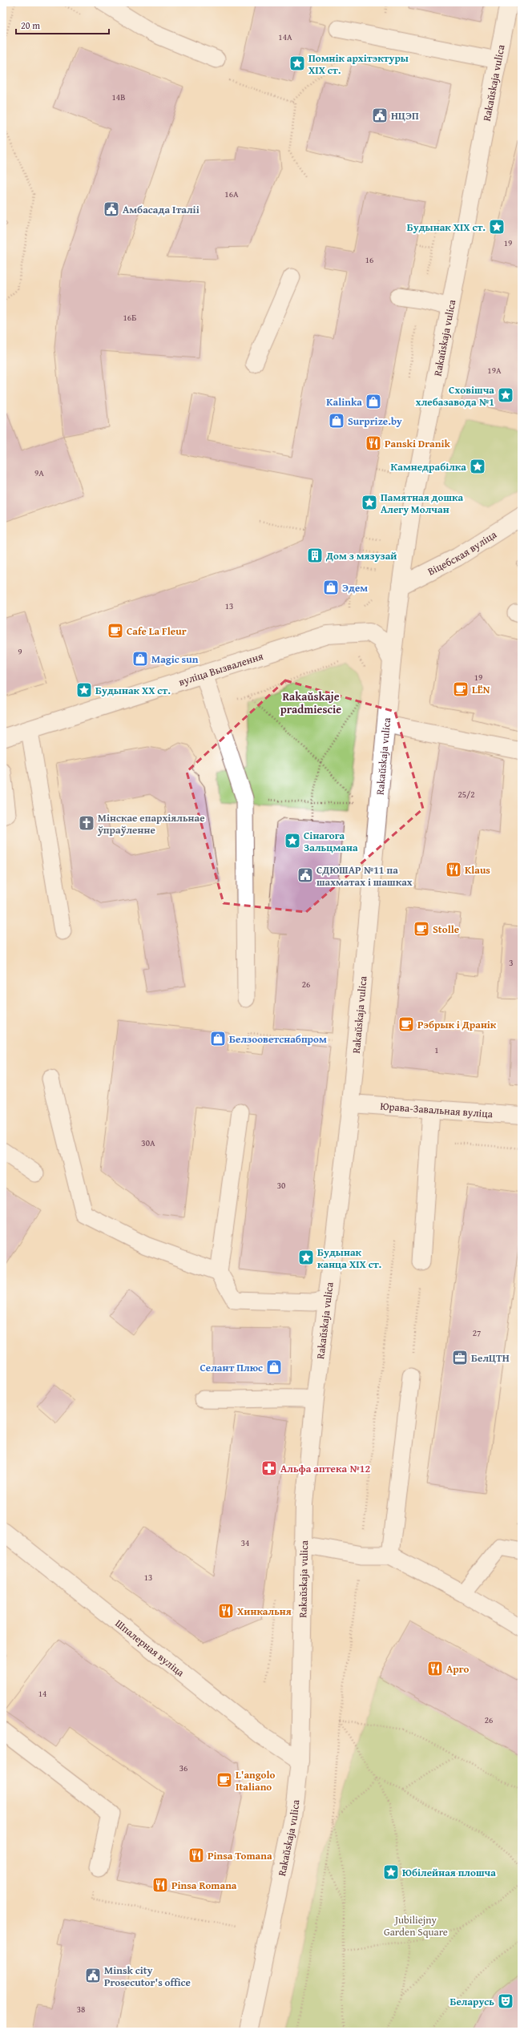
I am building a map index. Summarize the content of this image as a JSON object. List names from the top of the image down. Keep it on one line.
{"streets":{"street":["Rakaŭskaja vulica","Віцебская вуліца","вуліца Вызвалення","Юрава-Завальная вуліца","Шпалерная вуліца"]},"crossings":[["Rakaŭskaja vulica","Віцебская вуліца"],["Rakaŭskaja vulica","вуліца Вызвалення"],["Rakaŭskaja vulica","Юрава-Завальная вуліца"],["Rakaŭskaja vulica","Шпалерная вуліца"]],"districts":["Rakaŭskaje pradmiescie"],"parks":["Jubiliejny Garden Square"],"places":{"place":["Помнік архітэктуры ХІХ ст.","Будынак XIX ст.","Сховішча хлебазавода №1","Камнедрабілка","Памятная дошка Алегу Молчан","Будынак XX ст.","Сінагога Зальцмана","Будынак канца ХІХ ст.","Юбілейная плошча"],"public building":["НЦЭП","Амбасада Італіі","СДЮШАР №11 па шахматах і шашках","Minsk city Prosecutor's office"],"shop":["Kalinka","Surprize.by","Эдем","Magic sun","Белзооветснабпром","Селант Плюс"],"restaurant":["Panski Dranik","Klaus","Хинкальня","Арго","Pinsa Tomana","Pinsa Romana"],"building":["Дом з мязузай"],"cafe":["Cafe La Fleur","LЁN","Stolle","Рэбрык і Дранiк","L'angolo Italiano"],"church":["Мінскае епархіяльнае ўпраўленне"],"office":["БелЦТН"],"pharmacy":["Альфа аптека №12"],"theatre":["Беларусь"]},"house_numbers":["14А","14В","16А","19","16","16Б","19А","9А","13","9","19","25/2","3","26","1","30А","30","27","34","13","14","26","36","38"],"scale_bar":"20 m"}
